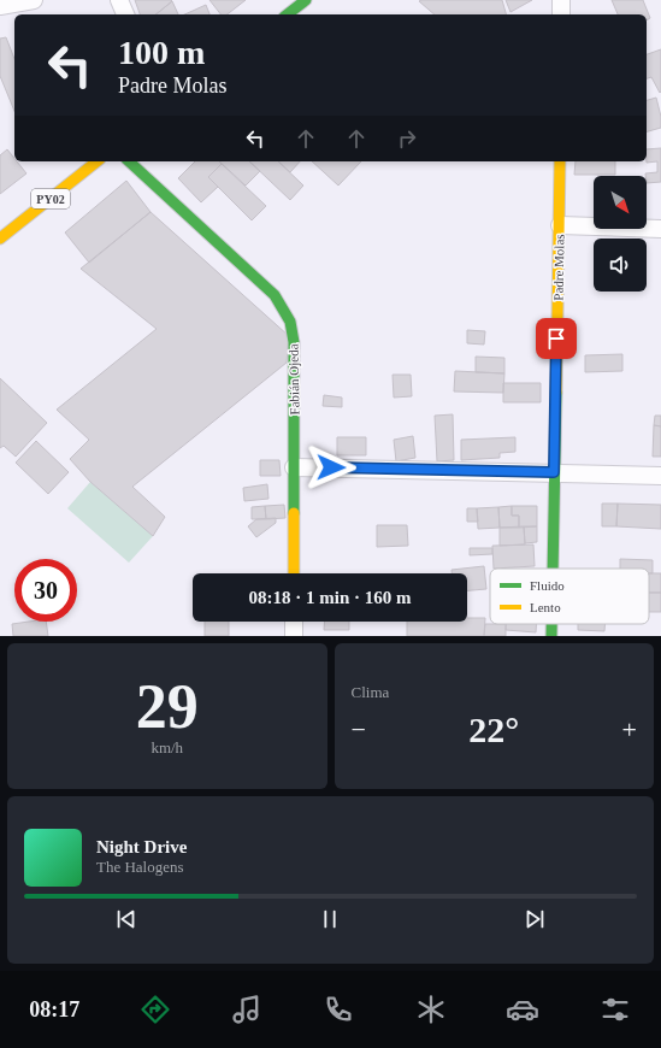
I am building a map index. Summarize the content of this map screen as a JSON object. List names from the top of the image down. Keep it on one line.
{"streets":{"street":["PY02","Padre Molas","Fabián Ojeda"]},"legend":["Fluido","Lento"],"north":"bottom right","page":{"turn":["100 m","Padre Molas"],"limit":"30","trip":"08:18 · 1 min · 160 m","tile":[["29","km/h"],"Clima"],"heat":["−","22°","+"],"song":["Night Drive","The Halogens"],"tabs":"08:17"}}
